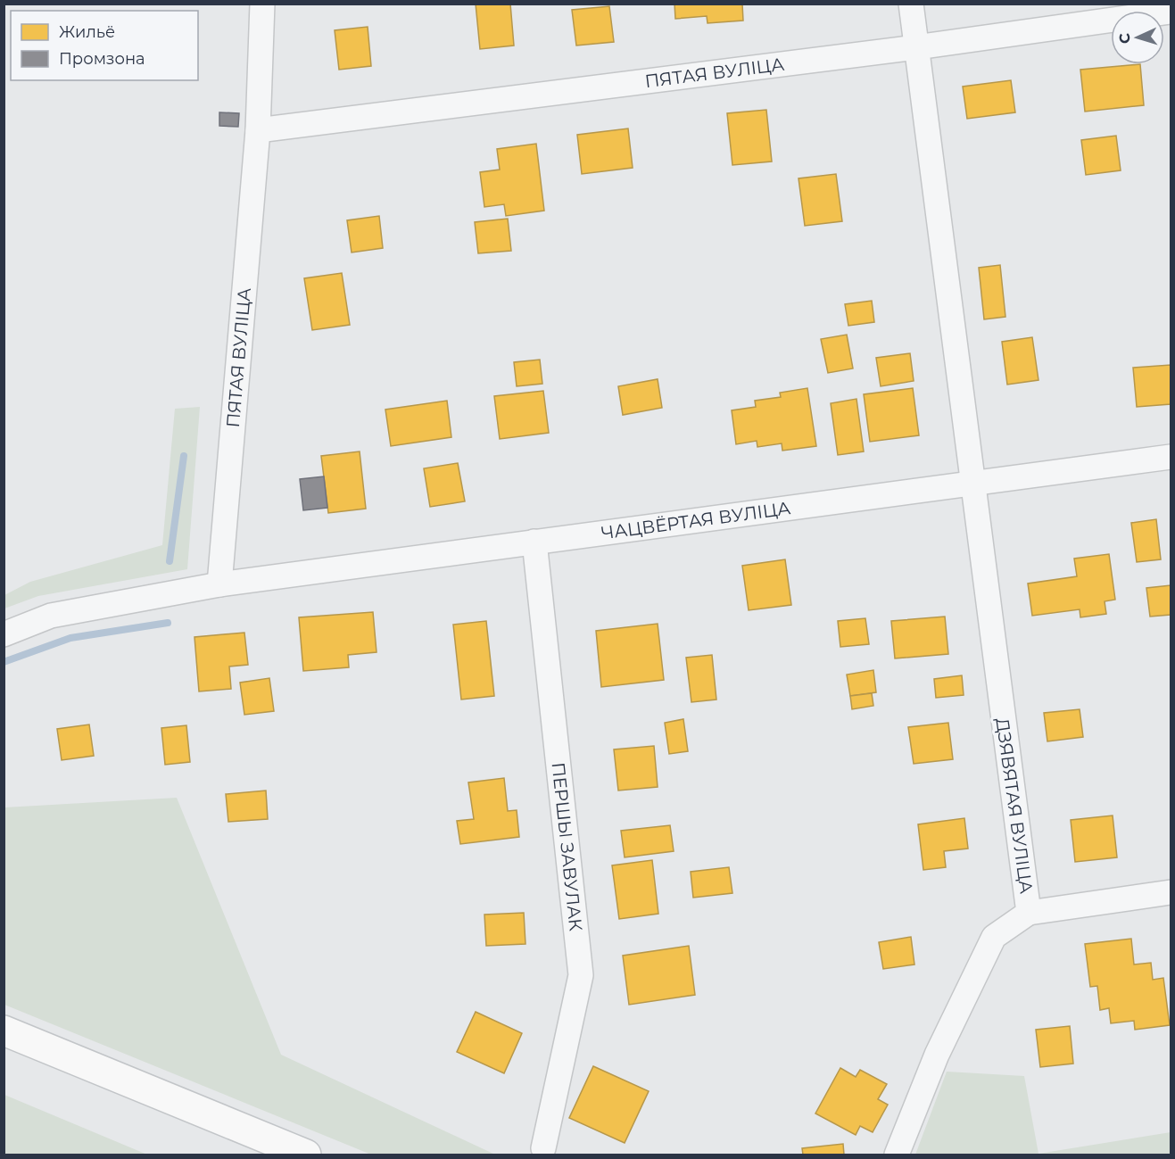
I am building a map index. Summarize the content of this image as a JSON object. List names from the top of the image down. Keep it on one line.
{"streets":{"street":["ПЯТАЯ ВУЛІЦА","ЧАЦВЁРТАЯ ВУЛІЦА","ДЗЯВЯТАЯ ВУЛІЦА","ПЕРШЫ ЗАВУЛАК"]},"crossings":[["ПЯТАЯ ВУЛІЦА","ЧАЦВЁРТАЯ ВУЛІЦА"],["ПЯТАЯ ВУЛІЦА","ДЗЯВЯТАЯ ВУЛІЦА"],["ЧАЦВЁРТАЯ ВУЛІЦА","ДЗЯВЯТАЯ ВУЛІЦА"],["ЧАЦВЁРТАЯ ВУЛІЦА","ПЕРШЫ ЗАВУЛАК"]],"legend":["Жильё","Промзона"],"north":"left"}
